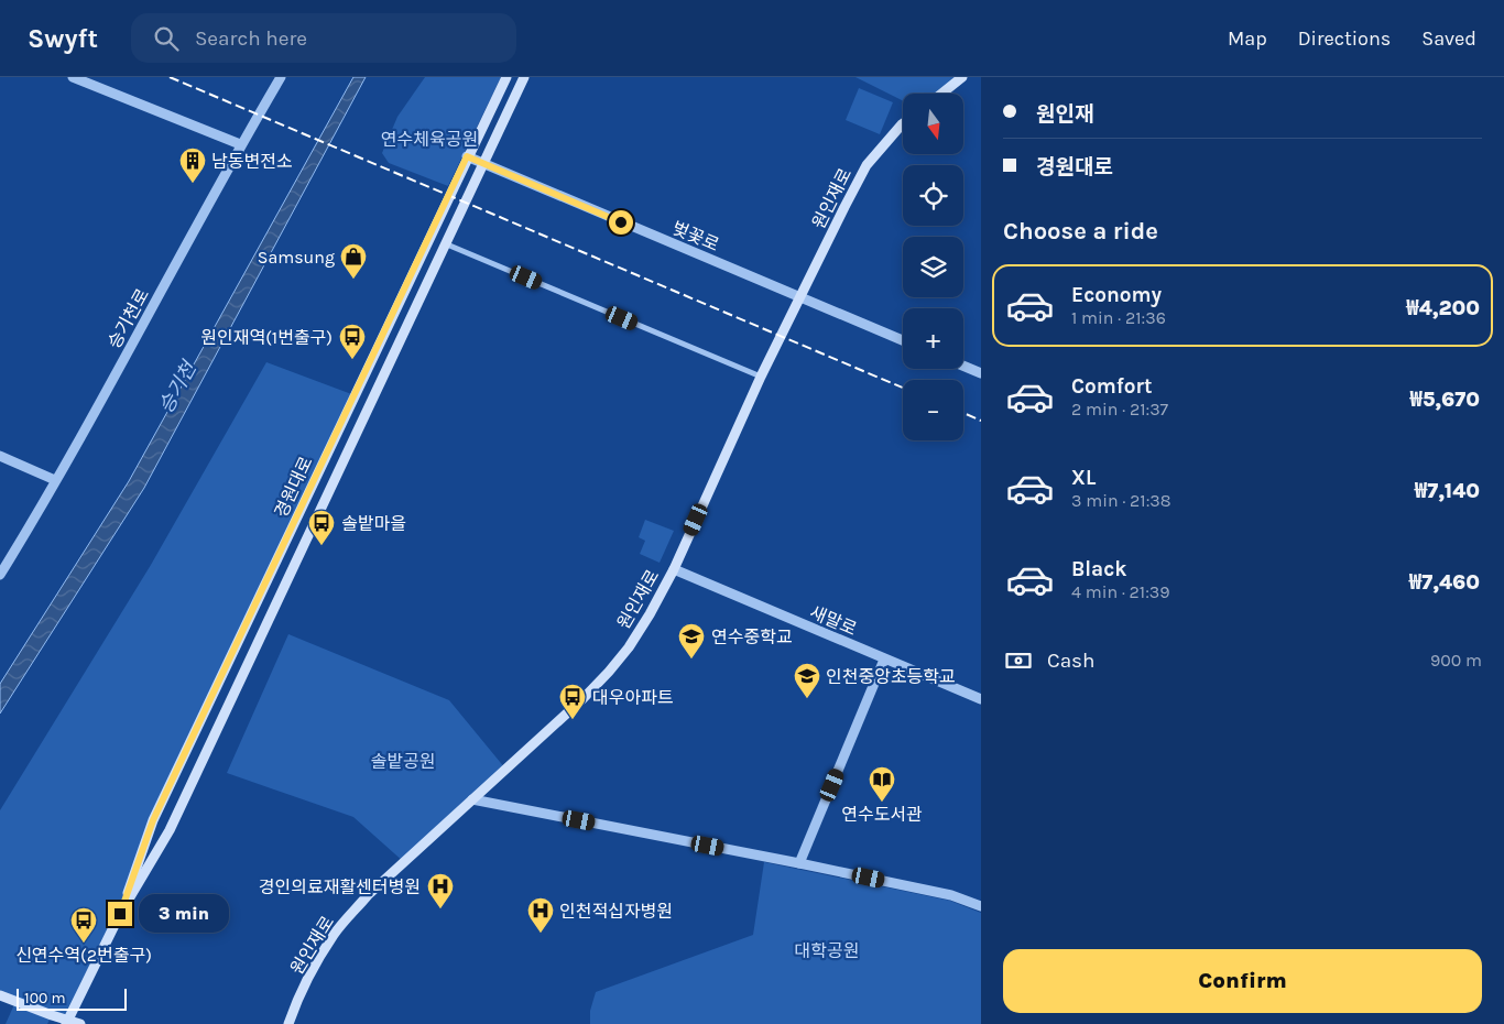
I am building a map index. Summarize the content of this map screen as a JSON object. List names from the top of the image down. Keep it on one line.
{"streets":{"main road":["원인재로","경원대로"],"street":["벚꽃로","승기천로","새말로"]},"crossings":[["원인재로","벚꽃로"],["원인재로","새말로"],["벚꽃로","경원대로"]],"water":["승기천"],"parks":["연수체육공원","솔밭공원","대학공원"],"places":{"building":["남동변전소"],"shop":["Samsung"],"bus stop":["원인재역(1번출구)","솔밭마을","대우아파트","신연수역(2번출구)"],"school or university":["연수중학교","인천중앙초등학교"],"library":["연수도서관"],"hospital":["경인의료재활센터병원","인천적십자병원"]},"scale_bar":"100 m","north":"bottom","page":{"header":"Swyft","search":"Search here","nav":["Map","Directions","Saved"],"banner":["원인재","경원대로"],"map_buttons":["+","−"],"heading":"Choose a ride","list":[{"name":"Economy","note":"1 min · 21:36","value":"₩4,200"},{"name":"Comfort","note":"2 min · 21:37","value":"₩5,670"},{"name":"XL","note":"3 min · 21:38","value":"₩7,140"},{"name":"Black","note":"4 min · 21:39","value":"₩7,460"}],"pay":["Cash","900 m"],"bubble":"3 min","buttons":"Confirm","scale":"100 m"}}
